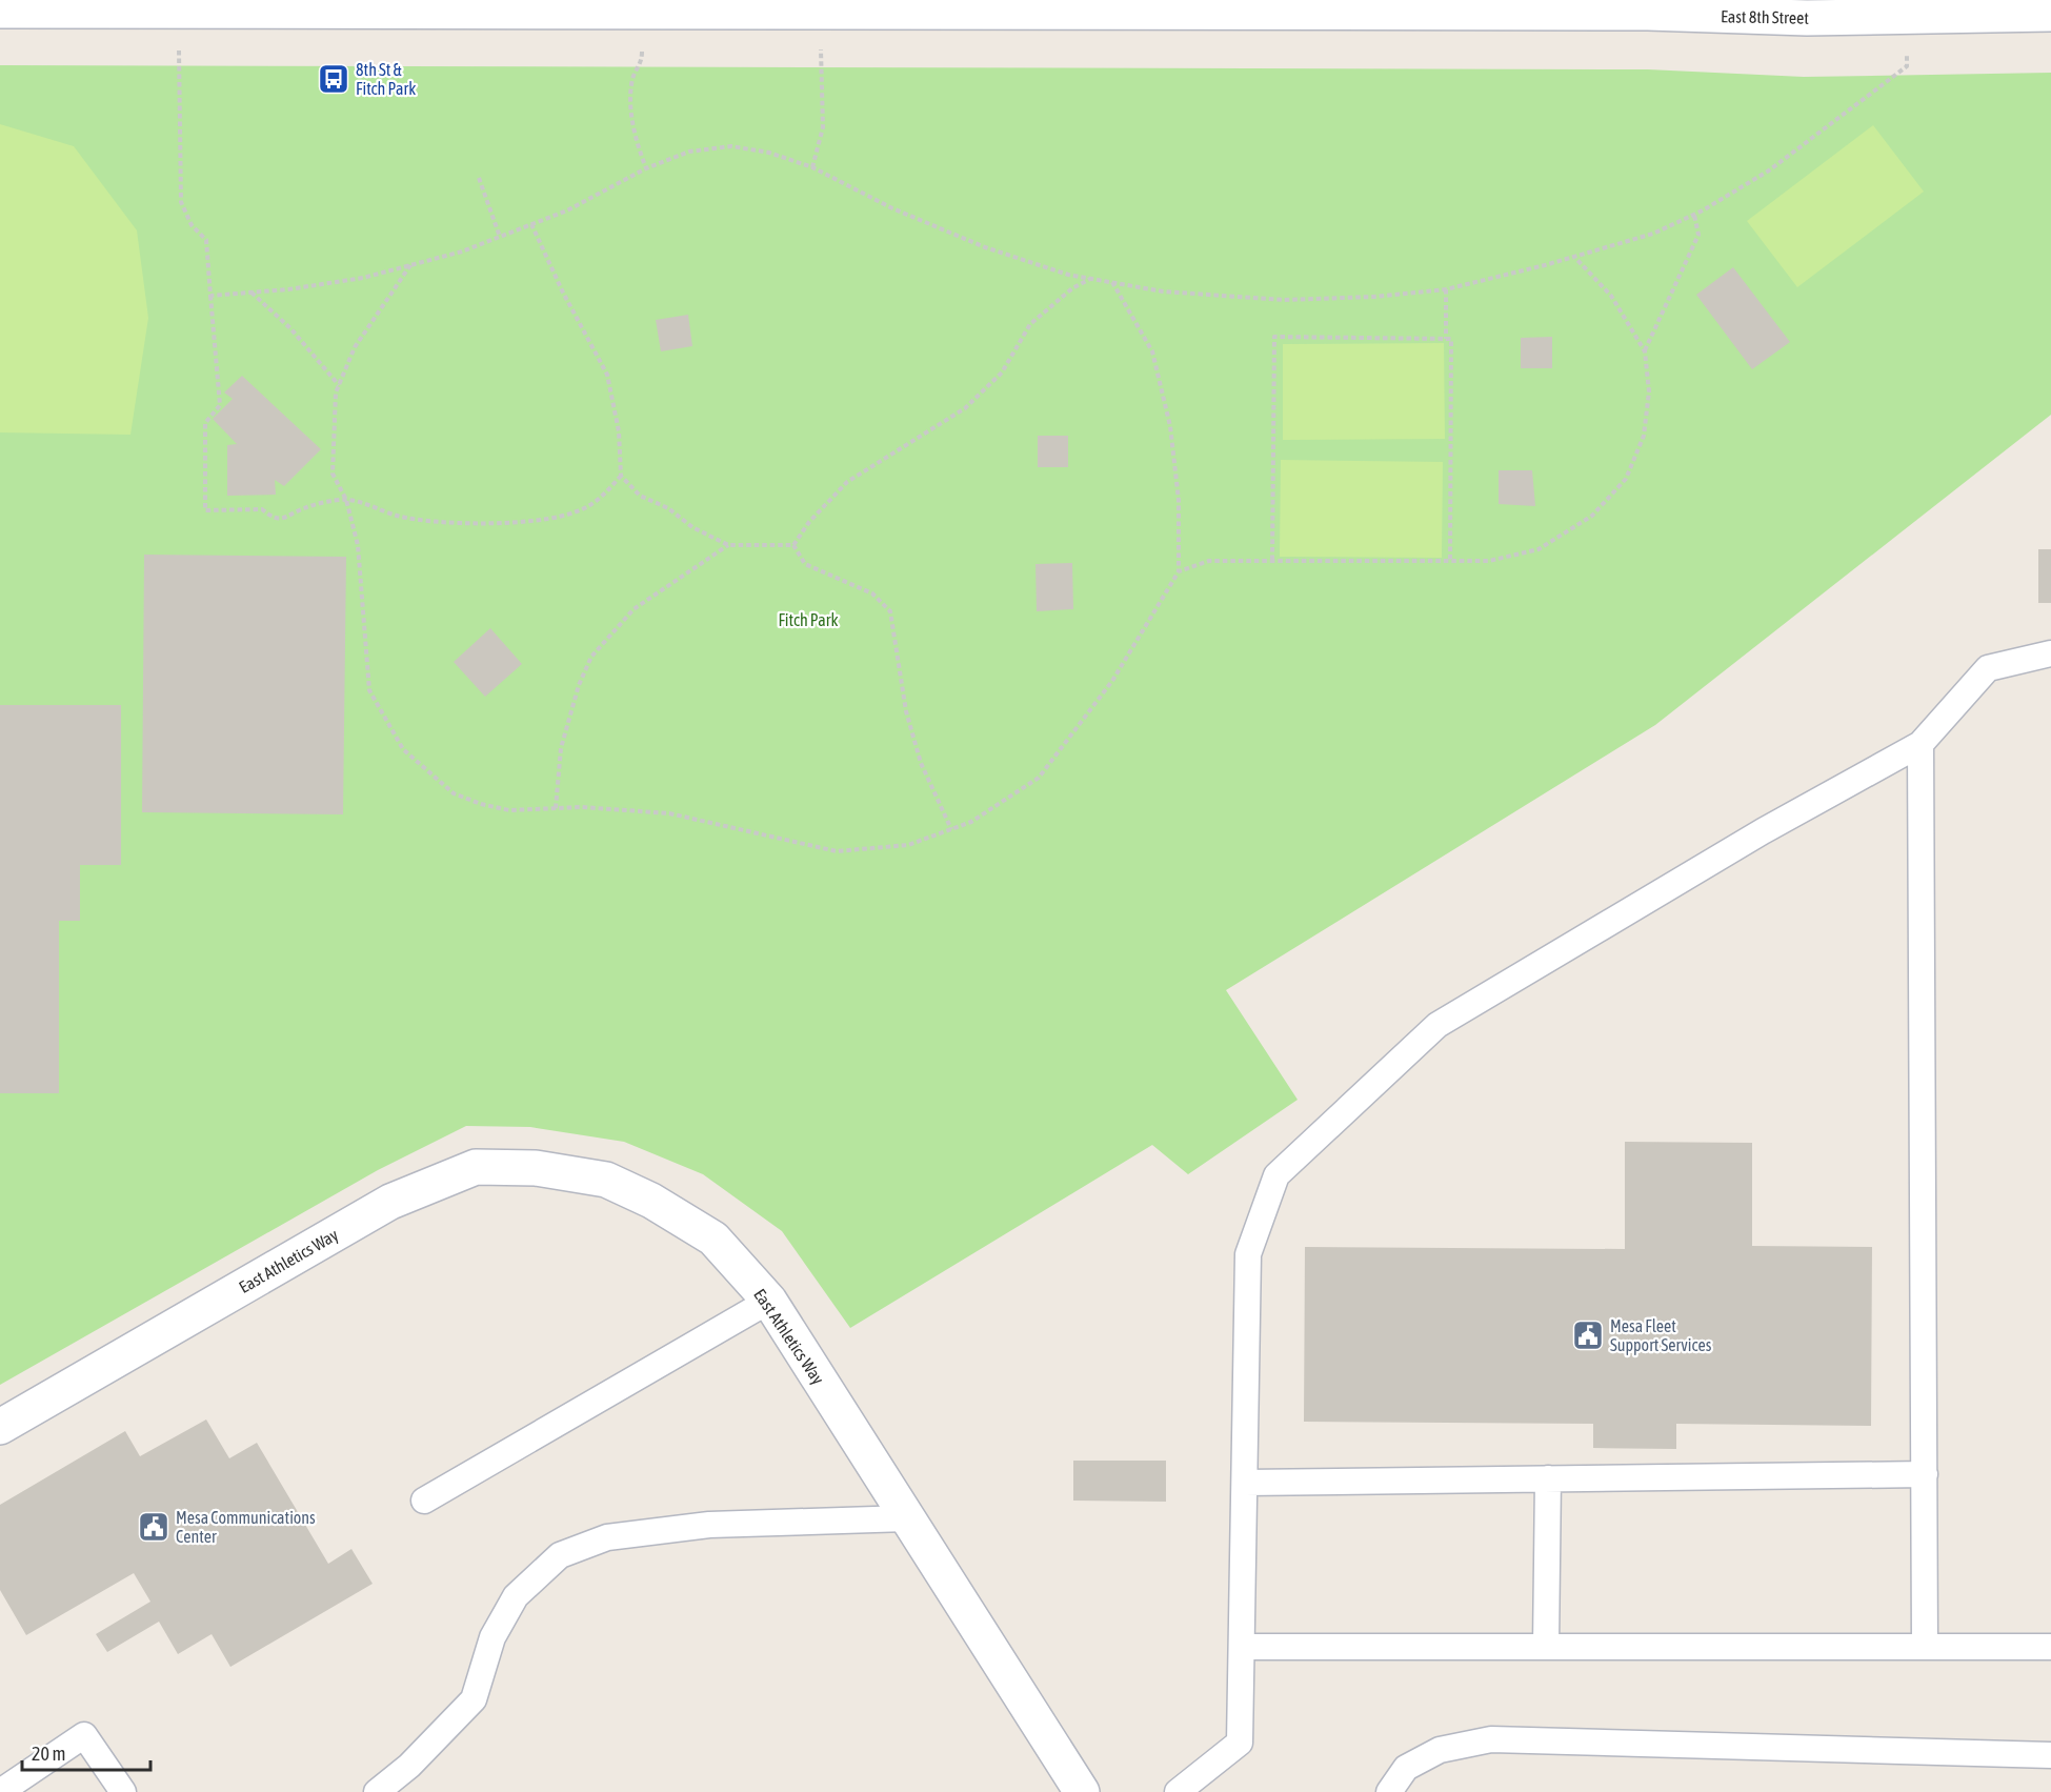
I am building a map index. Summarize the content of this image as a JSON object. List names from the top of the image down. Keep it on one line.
{"streets":{"street":["East 8th Street","East Athletics Way"]},"parks":["Fitch Park"],"places":{"bus stop":["8th St & Fitch Park"],"public building":["Mesa Fleet Support Services","Mesa Communications Center"]},"scale_bar":"20 m"}
